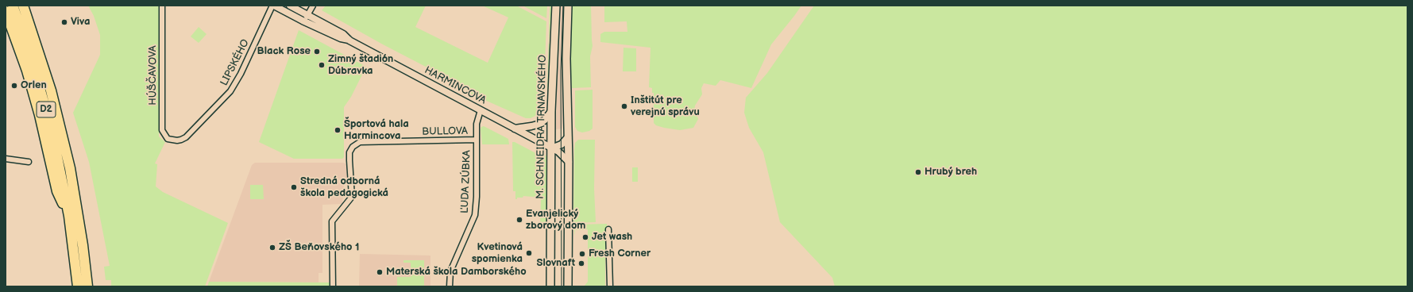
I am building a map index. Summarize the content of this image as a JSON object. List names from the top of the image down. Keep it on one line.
{"streets":{"highway":["D2"],"main road":["M. SCHNEIDRA TRNAVSKÉHO"],"street":["LIPSKÉHO","HÚŠČAVOVA","HARMINCOVA","BULLOVA","ĽUDA ZÚBKA"]},"crossings":[["LIPSKÉHO","HÚŠČAVOVA"],["LIPSKÉHO","HARMINCOVA"],["HARMINCOVA","M. SCHNEIDRA TRNAVSKÉHO"],["HARMINCOVA","ĽUDA ZÚBKA"],["BULLOVA","ĽUDA ZÚBKA"]],"places":["Viva","Black Rose","Zimný štadión Dúbravka","Orlen","Inštitút pre verejnú správu","Športová hala Harmincova","Hrubý breh","Stredná odborná škola pedagogická","Evanjelický zborový dom","Jet wash","ZŠ Beňovského 1","Kvetinová spomienka","Fresh Corner","Slovnaft","Materská škola Damborského"]}
